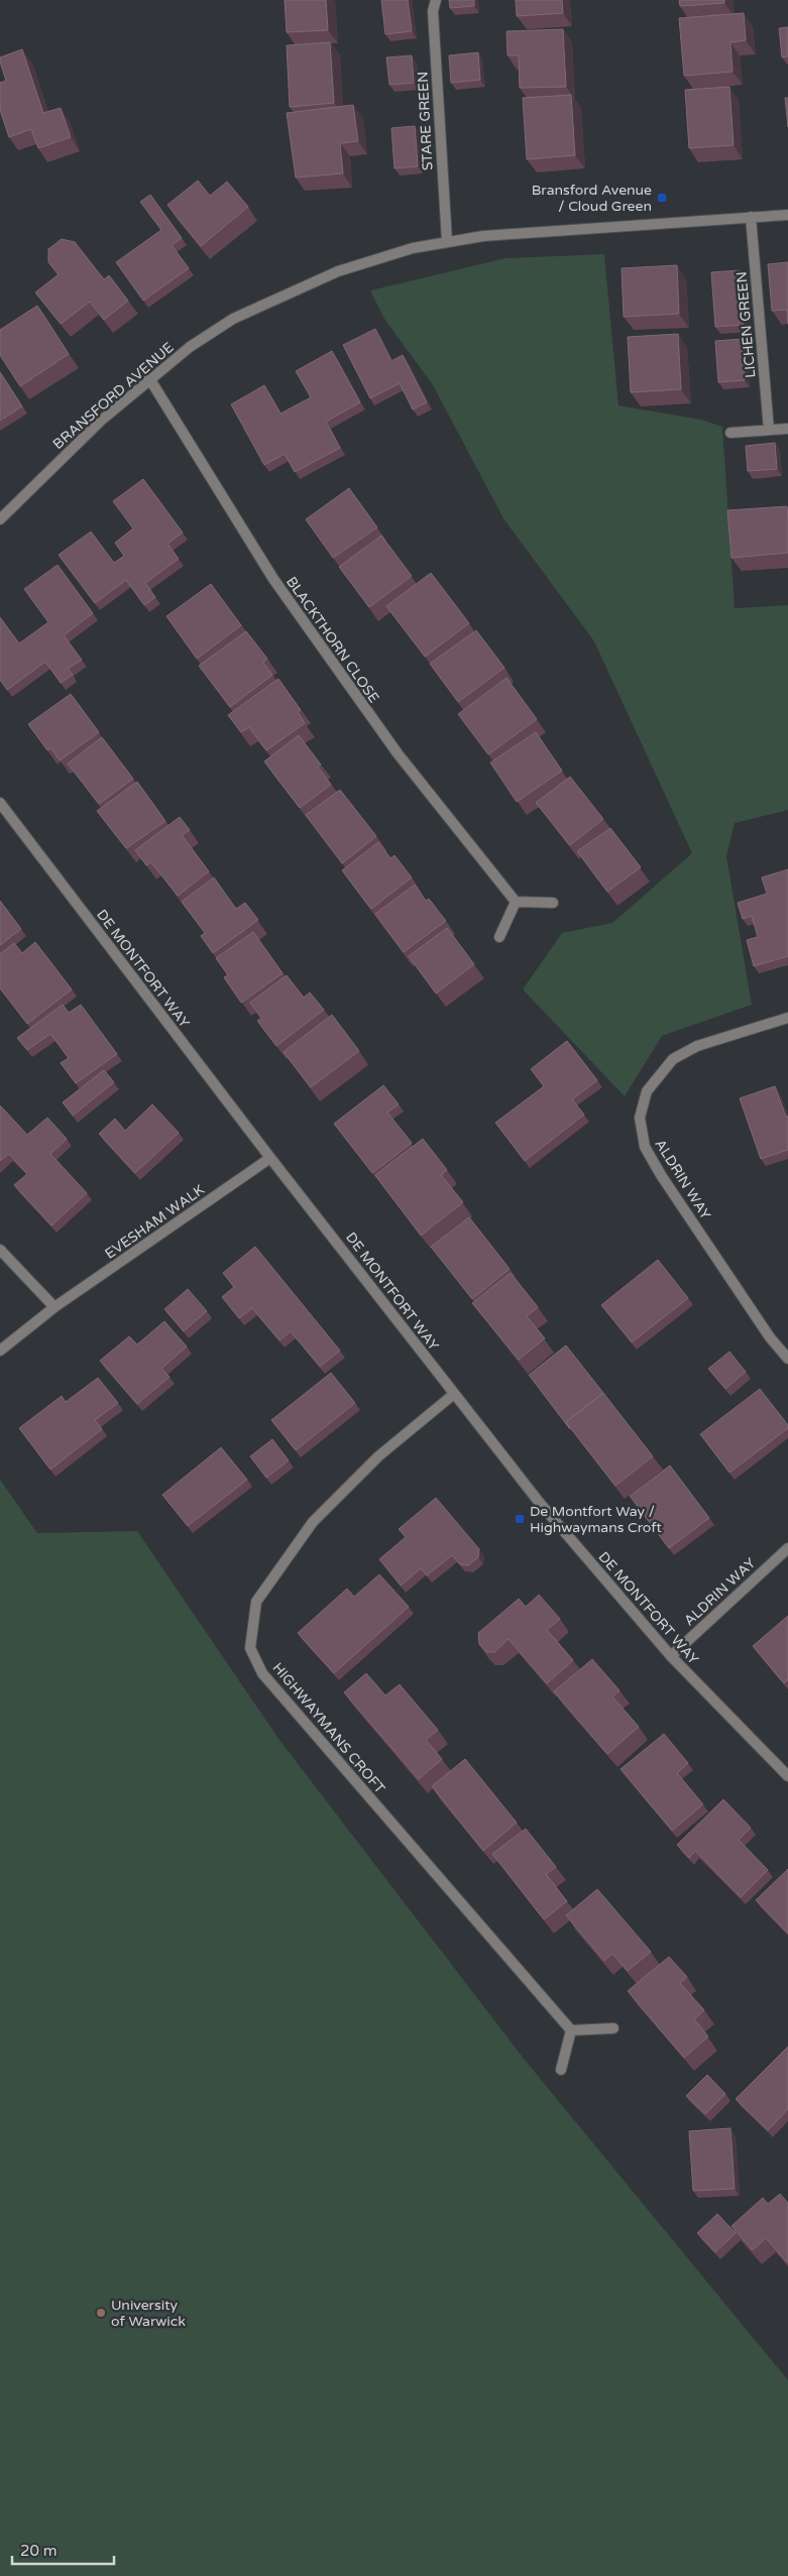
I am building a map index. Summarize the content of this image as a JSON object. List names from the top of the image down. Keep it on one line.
{"streets":{"street":["STARE GREEN","LICHEN GREEN","BRANSFORD AVENUE","BLACKTHORN CLOSE","DE MONTFORT WAY","ALDRIN WAY","EVESHAM WALK","HIGHWAYMANS CROFT"]},"crossings":[["STARE GREEN","BRANSFORD AVENUE"],["LICHEN GREEN","BRANSFORD AVENUE"],["BRANSFORD AVENUE","BLACKTHORN CLOSE"],["DE MONTFORT WAY","ALDRIN WAY"],["DE MONTFORT WAY","EVESHAM WALK"],["DE MONTFORT WAY","HIGHWAYMANS CROFT"]],"places":{"transit":["Bransford Avenue / Cloud Green","De Montfort Way / Highwaymans Croft"],"other":["University of Warwick"]},"scale_bar":"20 m"}
